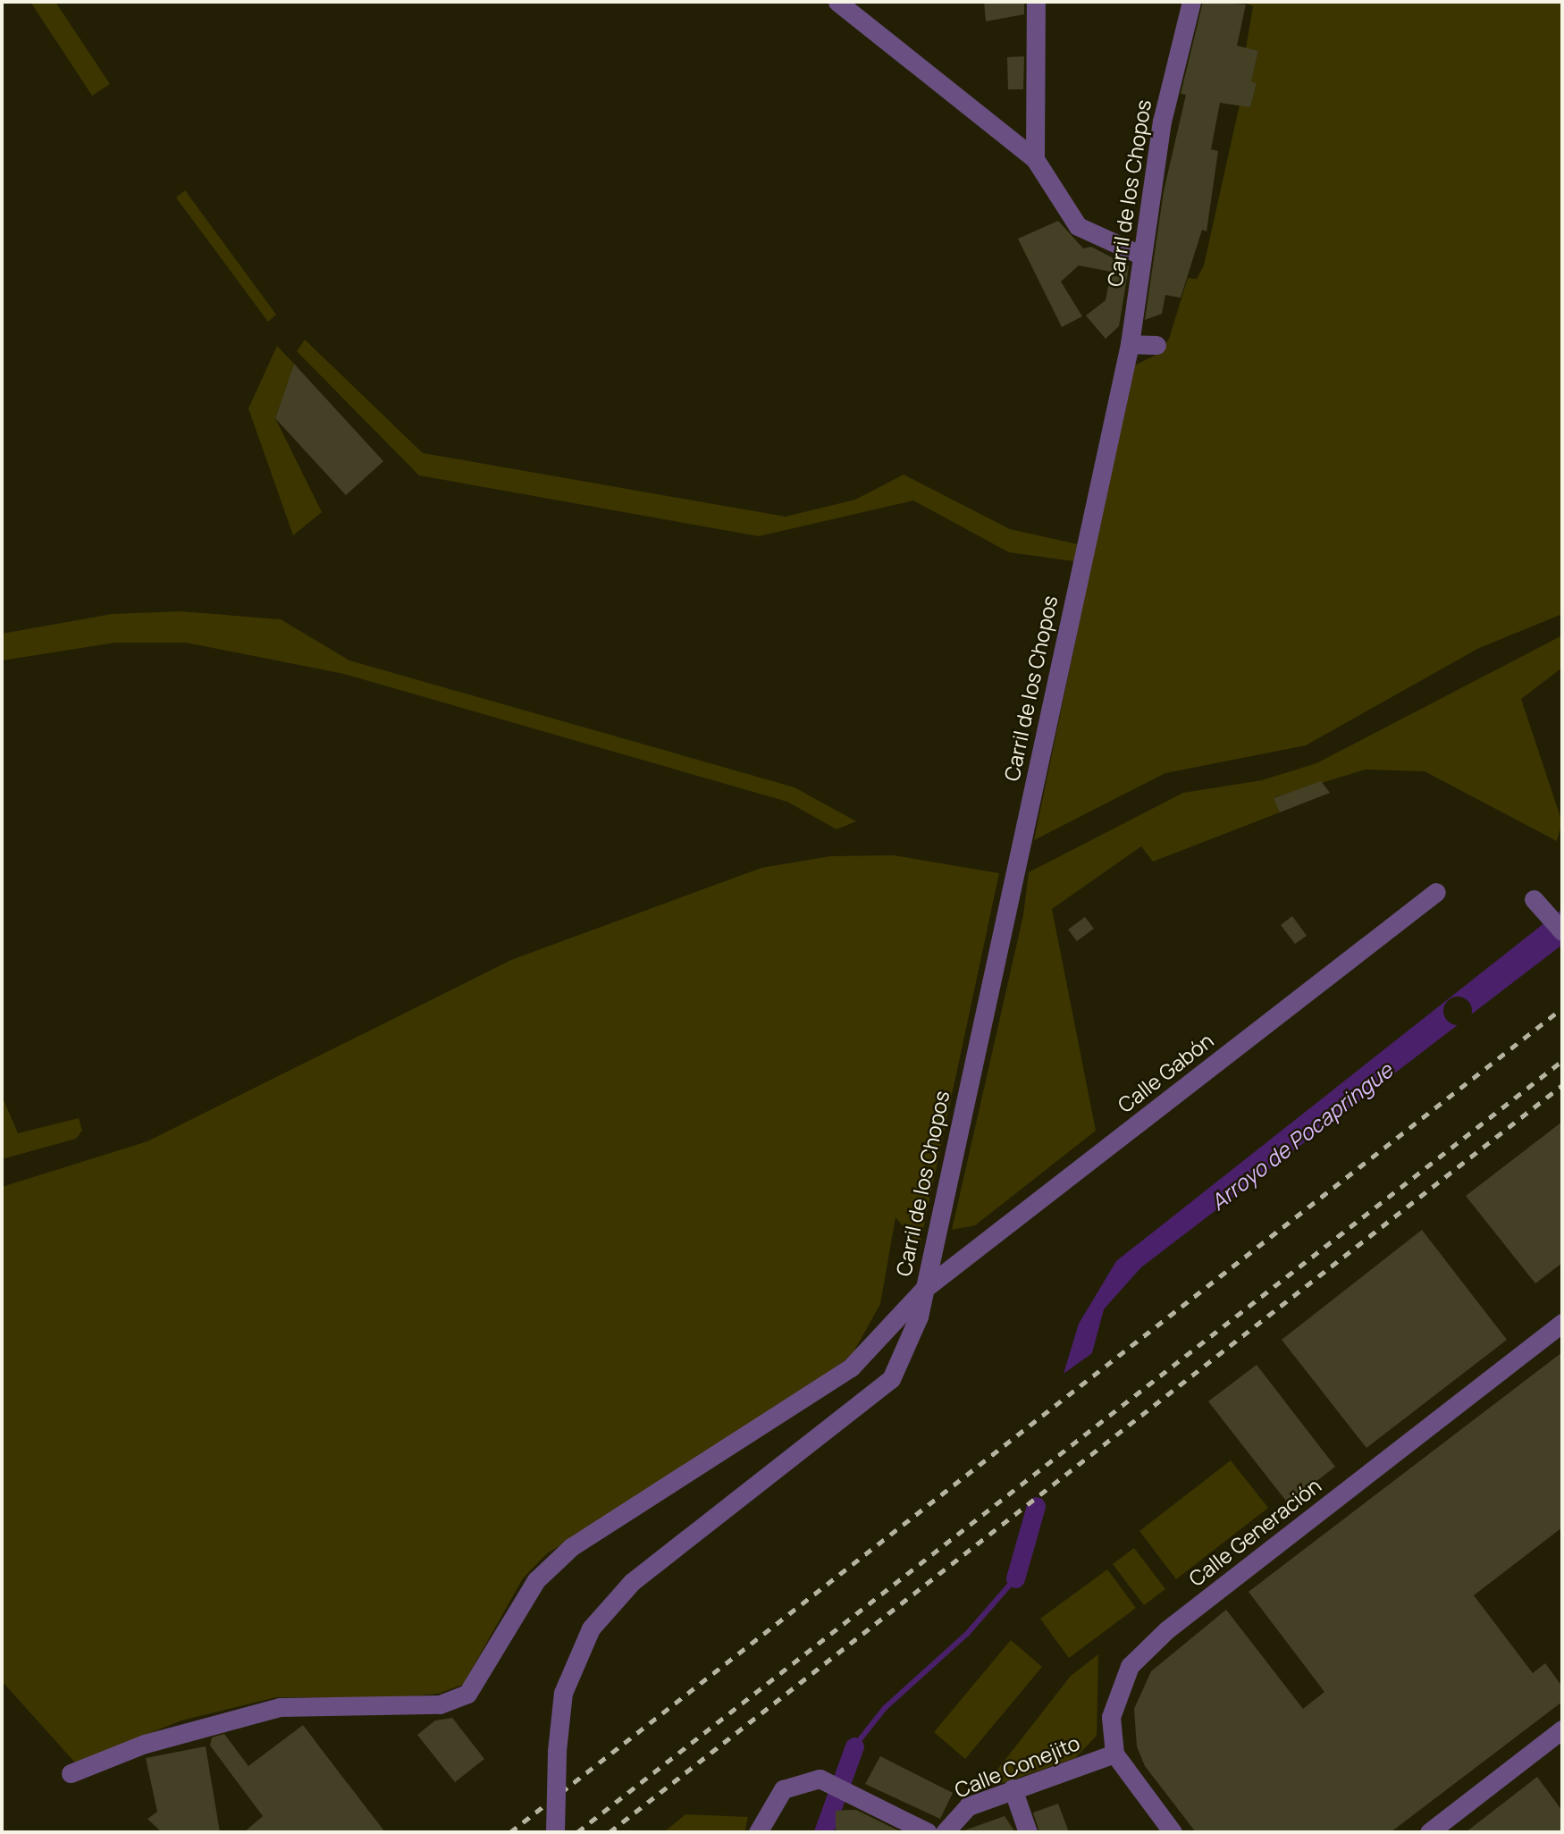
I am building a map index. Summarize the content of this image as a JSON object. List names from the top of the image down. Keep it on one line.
{"streets":{"street":["Carril de los Chopos","Calle Gabón","Calle Generación","Calle Conejito"]},"crossings":[["Carril de los Chopos","Calle Gabón"],["Calle Generación","Calle Conejito"]],"water":["Arroyo de Pocapringue"]}
